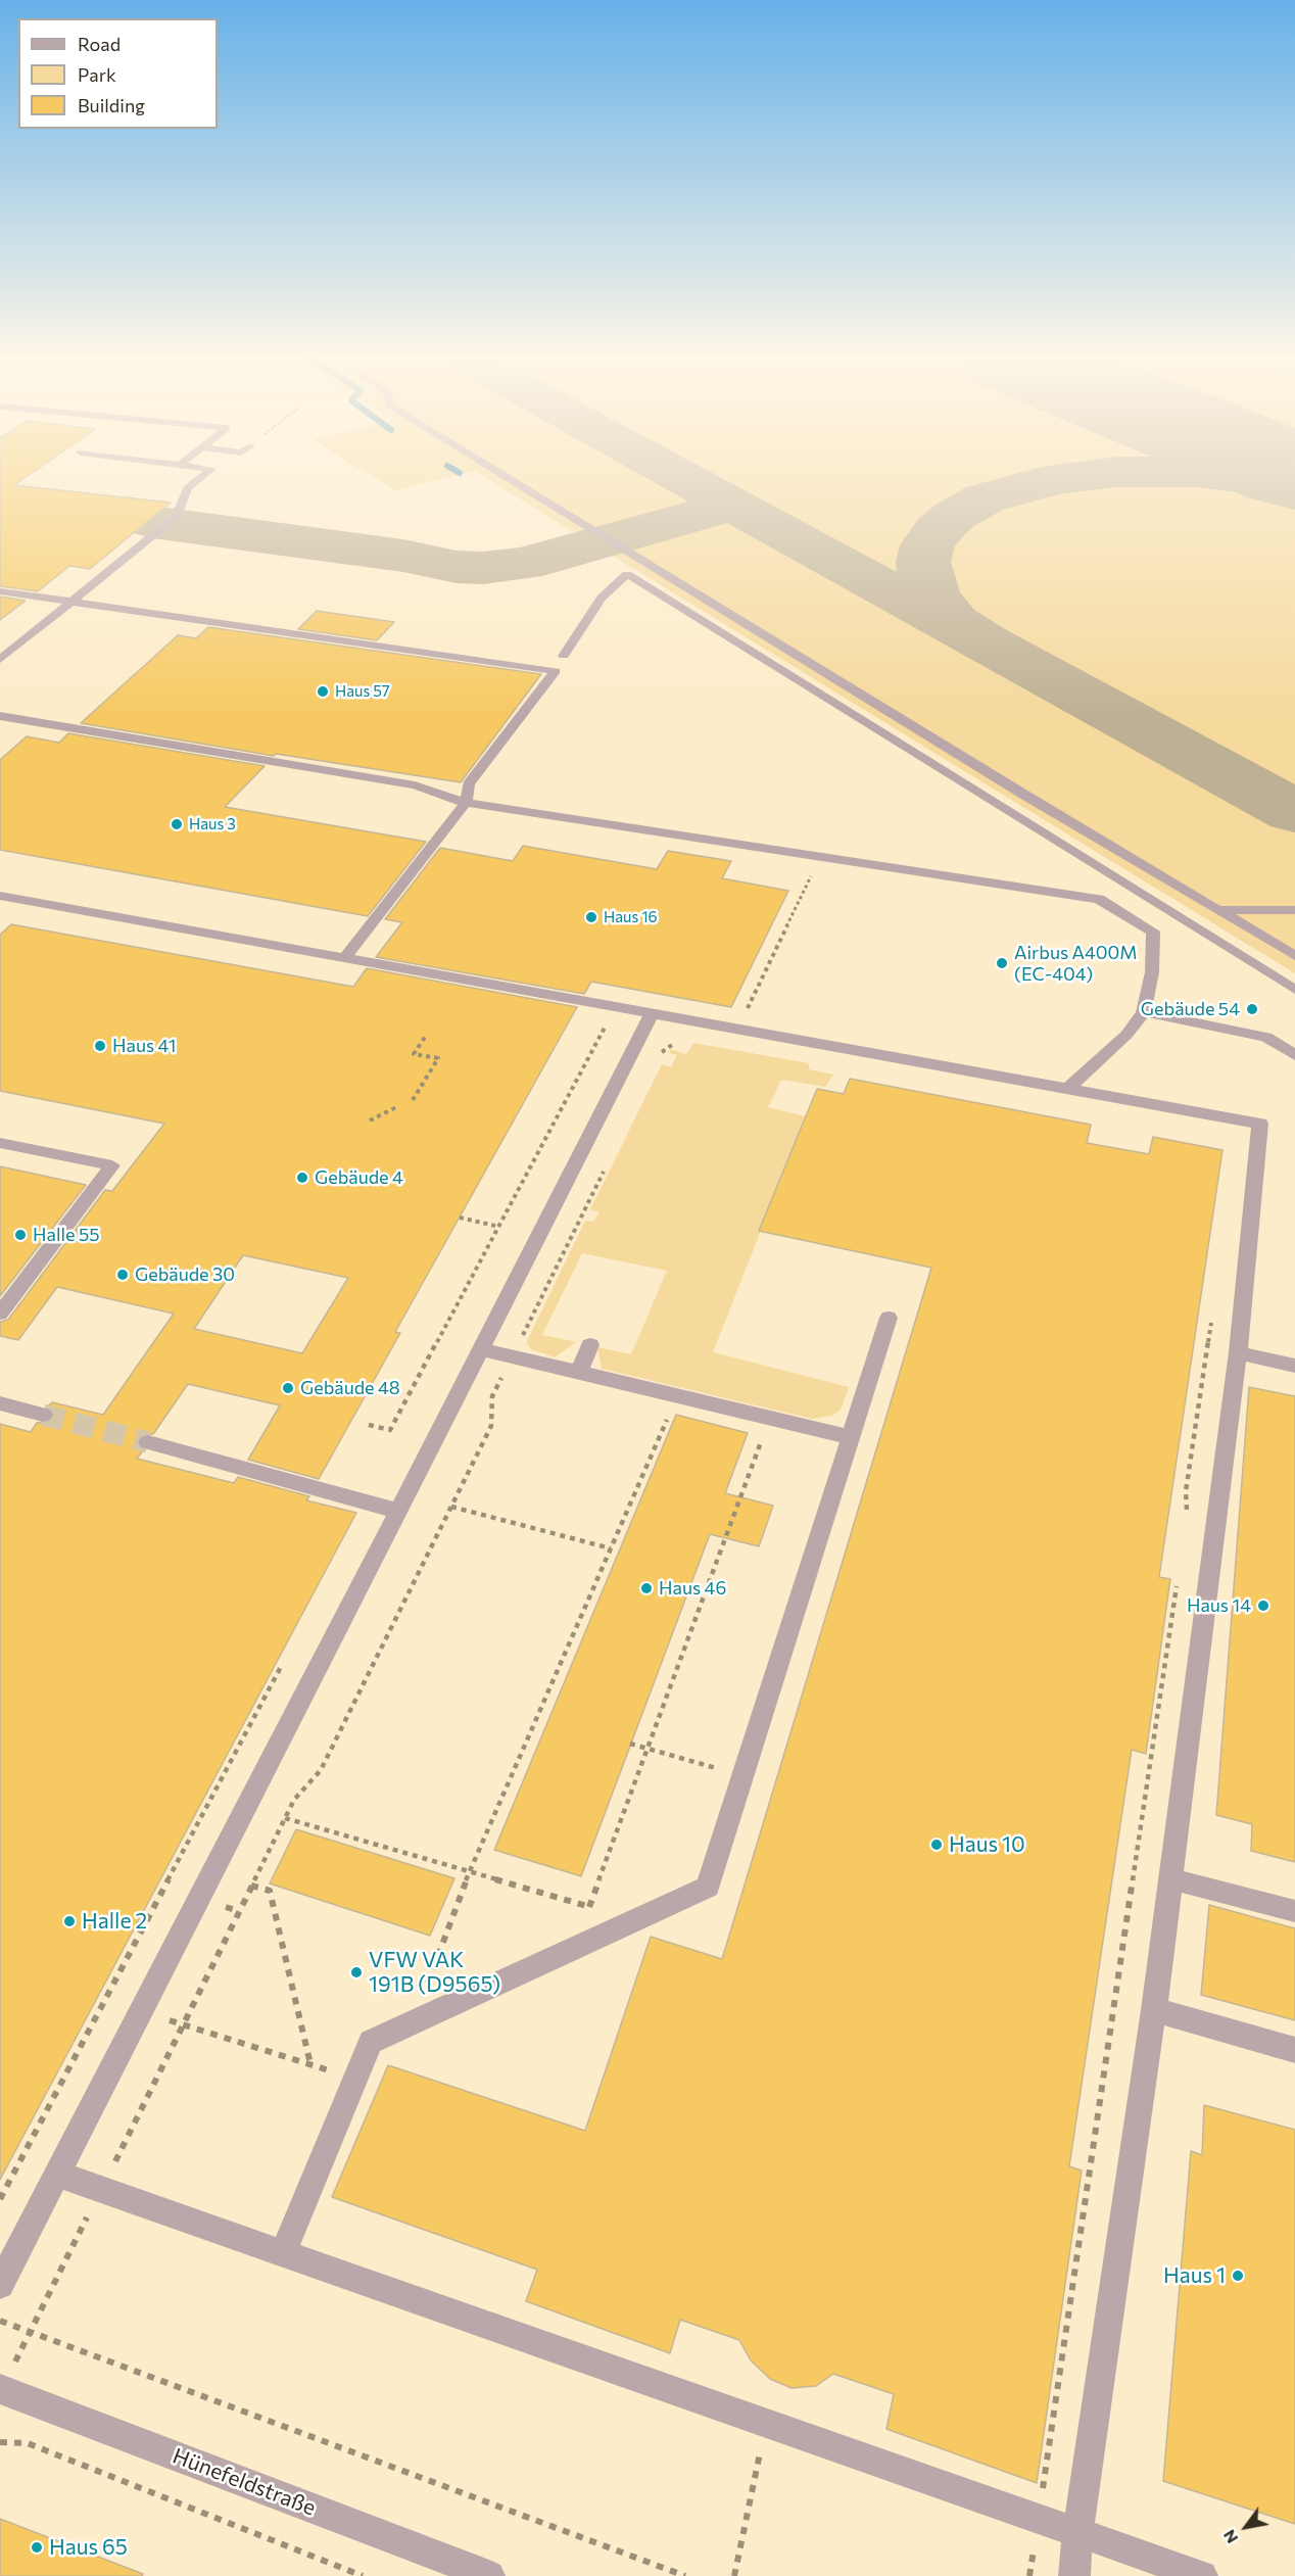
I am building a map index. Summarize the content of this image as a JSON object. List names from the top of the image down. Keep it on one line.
{"streets":{"lane":["Hünefeldstraße"]},"places":["Haus 57","Haus 3","Haus 16","Airbus A400M (EC-404)","Gebäude 54","Haus 41","Gebäude 4","Halle 55","Gebäude 30","Gebäude 48","Haus 46","Haus 14","Haus 10","Halle 2","VFW VAK 191B (D9565)","Haus 1","Haus 65"],"legend":["Road","Park","Building"],"north":"bottom left"}
